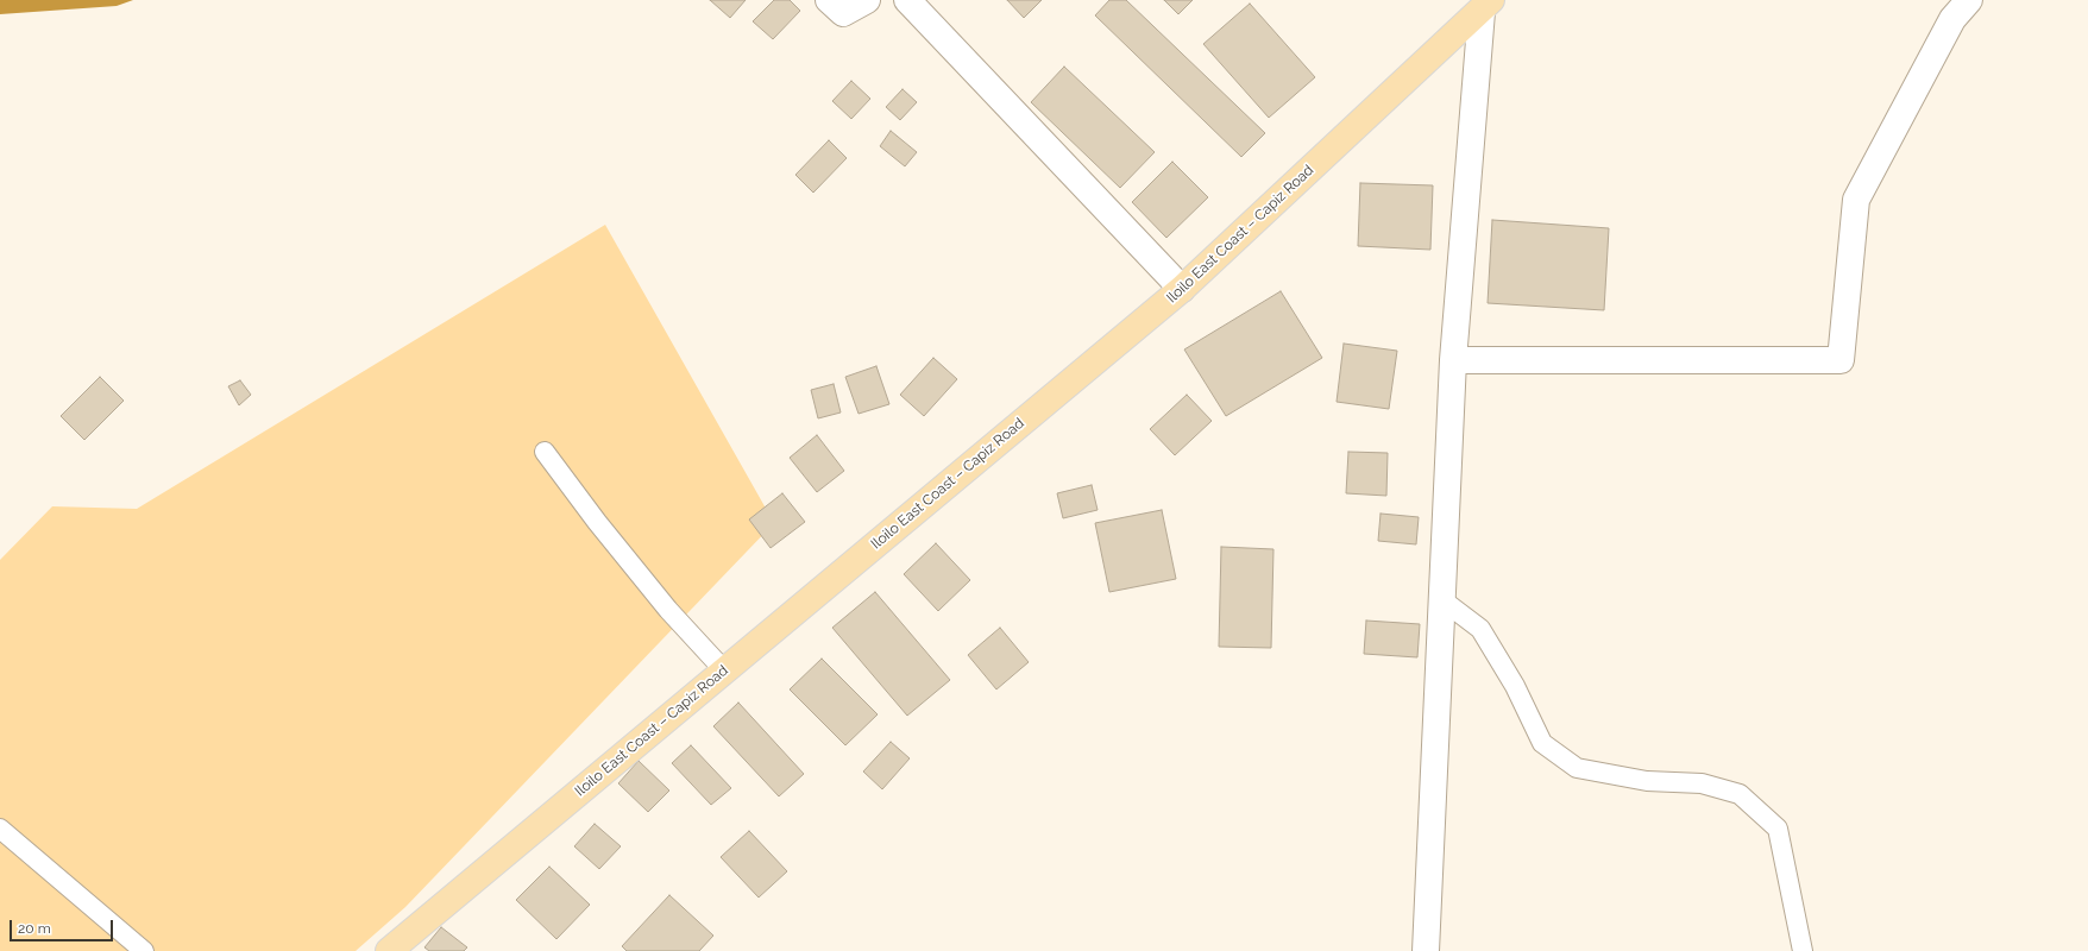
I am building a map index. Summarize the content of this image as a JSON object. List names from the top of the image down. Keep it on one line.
{"streets":{"main road":["Iloilo East Coast – Capiz Road"]},"scale_bar":"20 m"}
